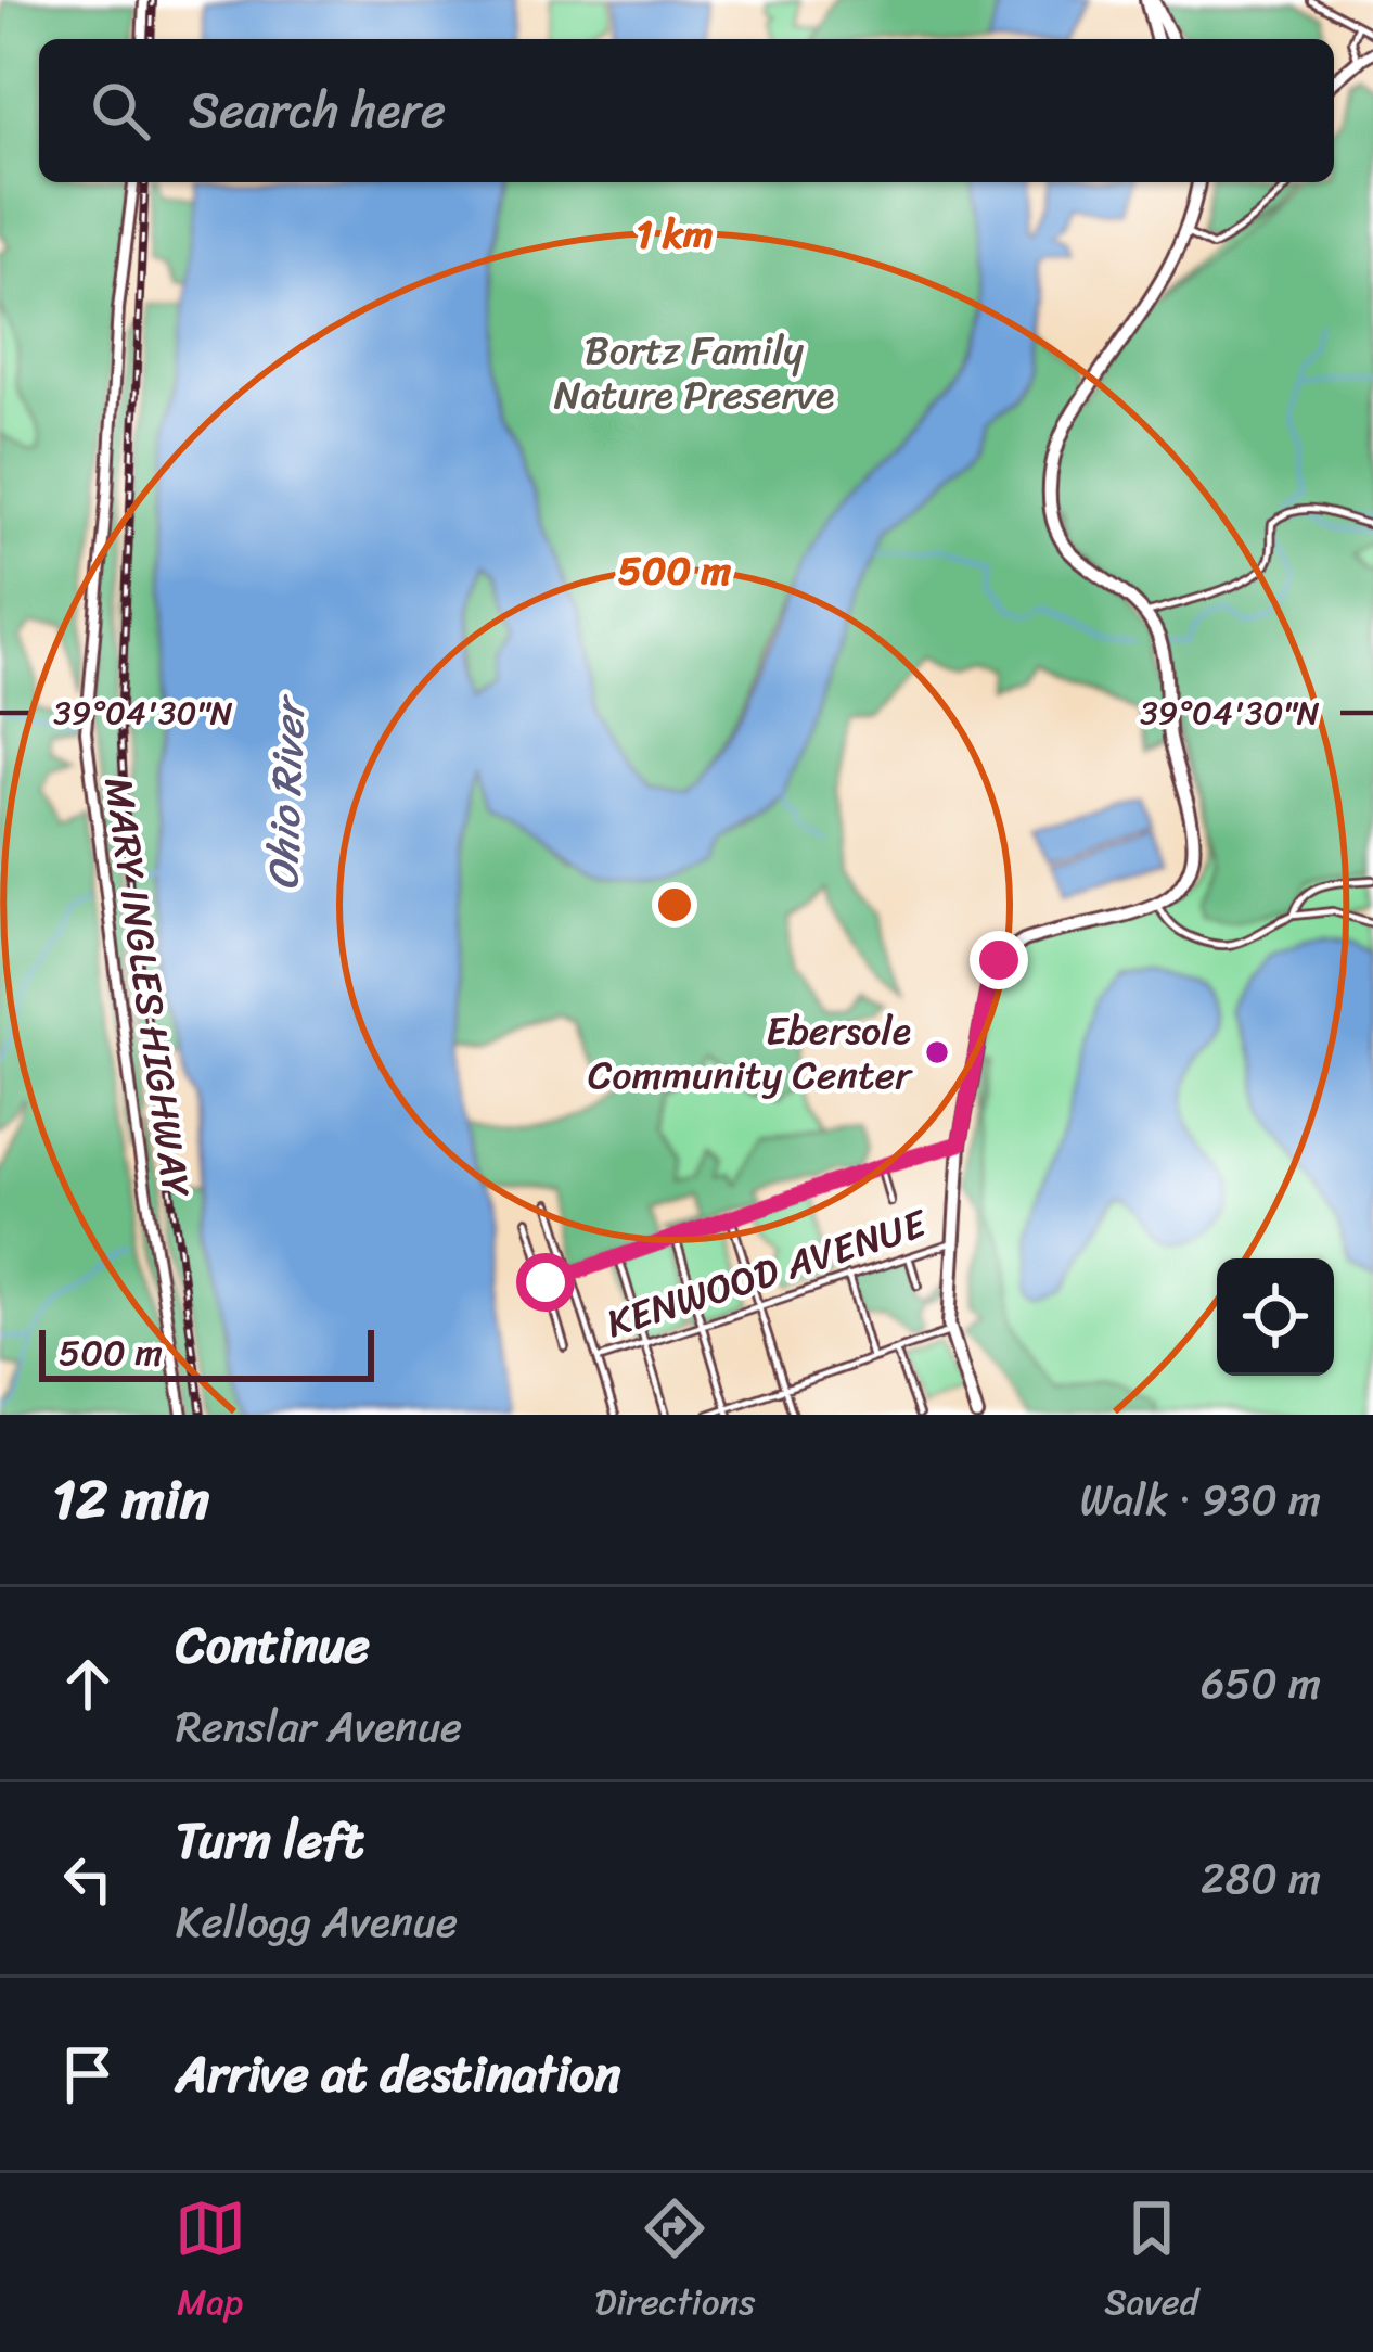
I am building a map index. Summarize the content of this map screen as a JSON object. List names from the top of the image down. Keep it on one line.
{"streets":{"street":["MARY INGLES HIGHWAY","KENWOOD AVENUE"]},"water":["Ohio River"],"parks":["Bortz Family Nature Preserve"],"places":["Ebersole Community Center"],"scale_bar":"500 m","page":{"search":"Search here","scale":"500 m","heading":["12 min","Walk · 930 m"],"list":[["Continue","Renslar Avenue","650 m"],["Turn left","Kellogg Avenue","280 m"],"Arrive at destination"],"nav":["Map","Directions","Saved"]},"coordinates":["39°04'30\"N"],"rings":["1 km","500 m"]}
